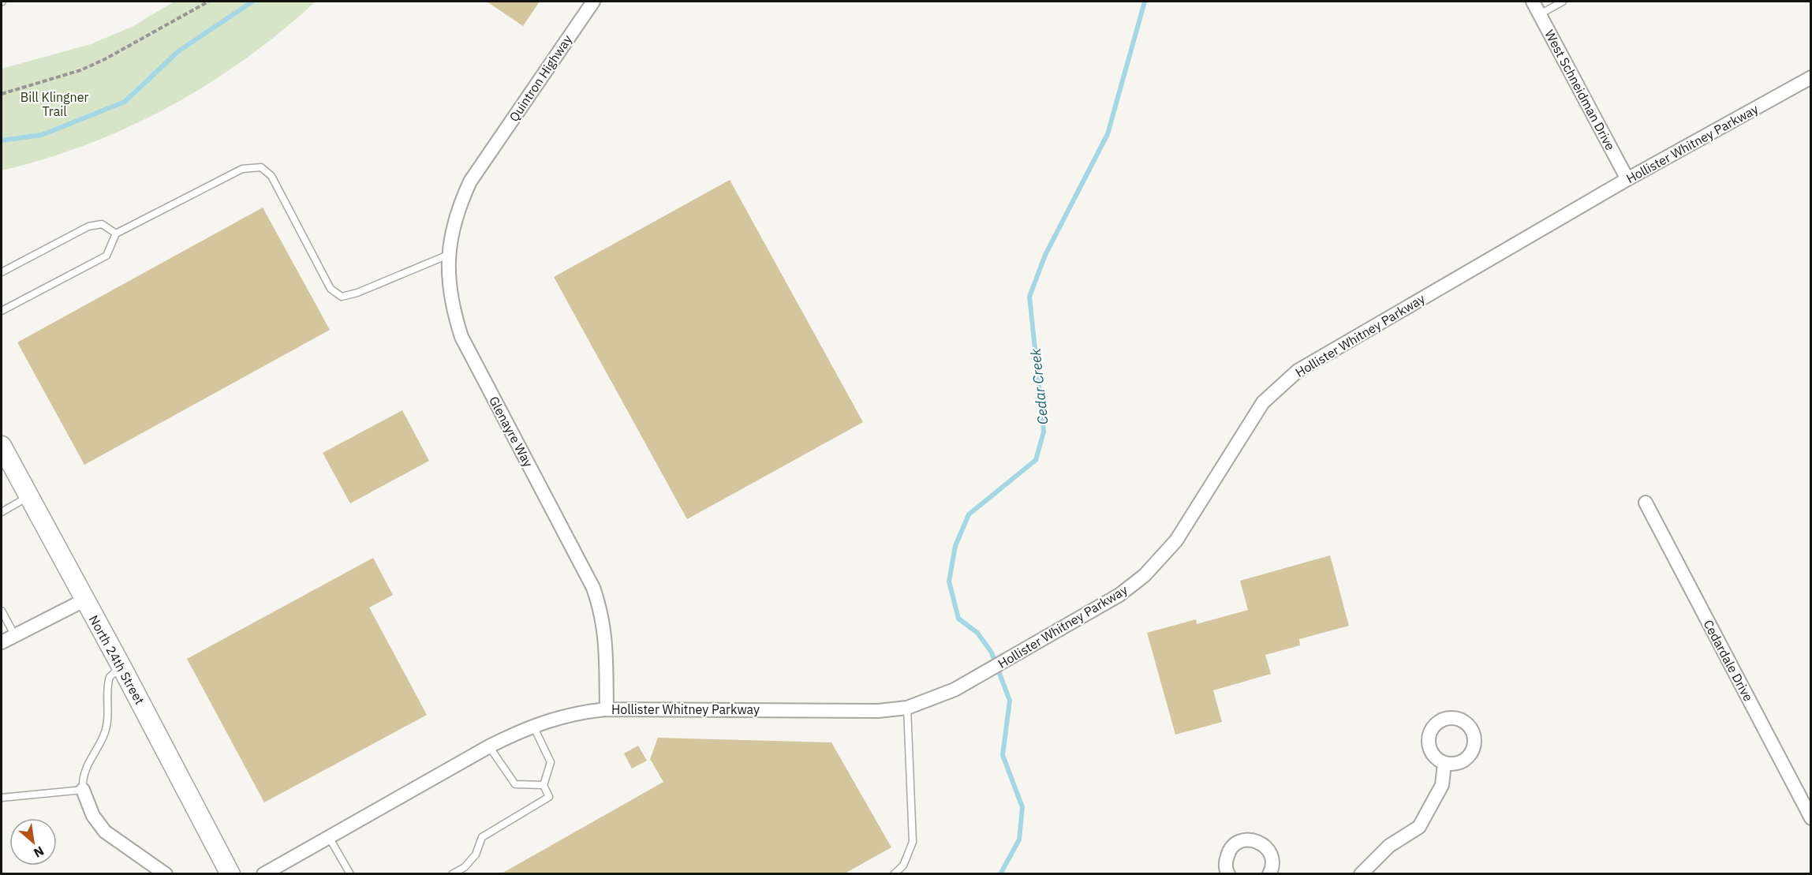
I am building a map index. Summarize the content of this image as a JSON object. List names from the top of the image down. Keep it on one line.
{"streets":{"main road":["North 24th Street"],"street":["Quintron Highway","West Schneidman Drive","Hollister Whitney Parkway","Glenayre Way","Cedardale Drive"]},"crossings":[["Quintron Highway","Glenayre Way"],["West Schneidman Drive","Hollister Whitney Parkway"],["Hollister Whitney Parkway","Glenayre Way"]],"water":["Cedar Creek"],"parks":["Bill Klingner Trail"],"north":"bottom right"}
